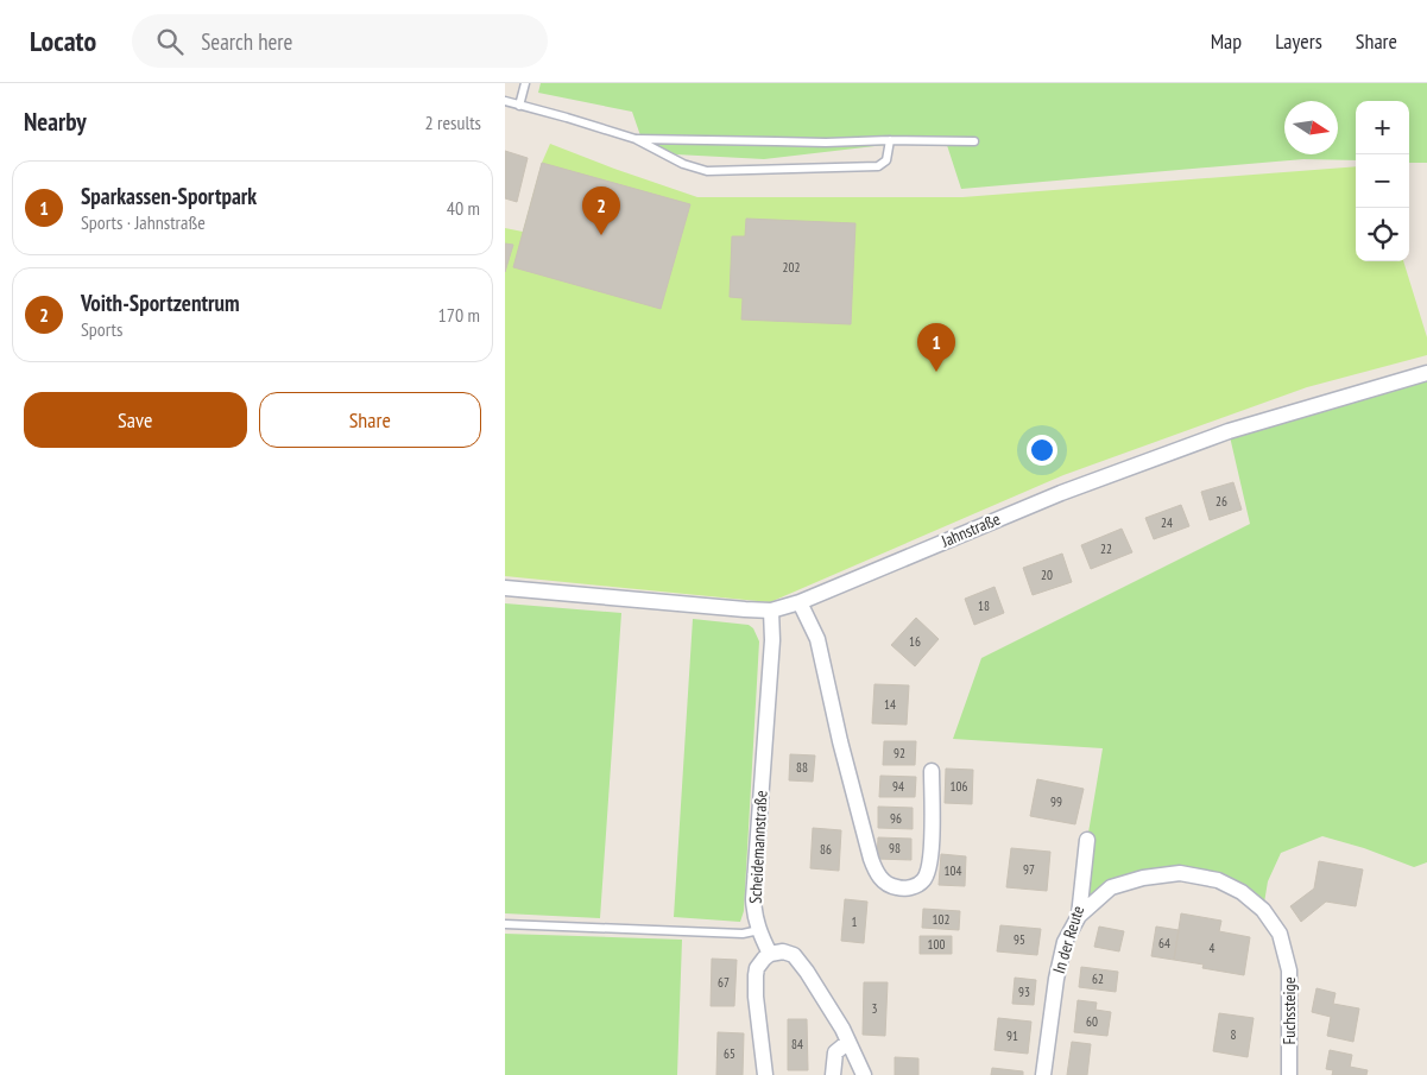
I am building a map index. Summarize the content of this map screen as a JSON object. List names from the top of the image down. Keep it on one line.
{"streets":{"street":["Jahnstraße","Scheidemannstraße","In der Reute","Fuchssteige"]},"crossings":[["Jahnstraße","Scheidemannstraße"],["In der Reute","Fuchssteige"]],"house_numbers":["202","26","24","22","20","18","16","14","92","88","94","106","99","96","98","86","97","104","102","1","95","64","100","4","62","67","93","3","60","8","91","84","65"],"north":"right","page":{"header":"Locato","search":"Search here","nav":["Map","Layers","Share"],"heading":["Nearby","2 results"],"map_buttons":["+","−"],"list":[{"mark":"1","name":"Sparkassen-Sportpark","note":"Sports · Jahnstraße","value":"40 m"},{"mark":"2","name":"Voith-Sportzentrum","note":"Sports","value":"170 m"}],"pins":["2","1"],"buttons":["Save","Share"]}}
